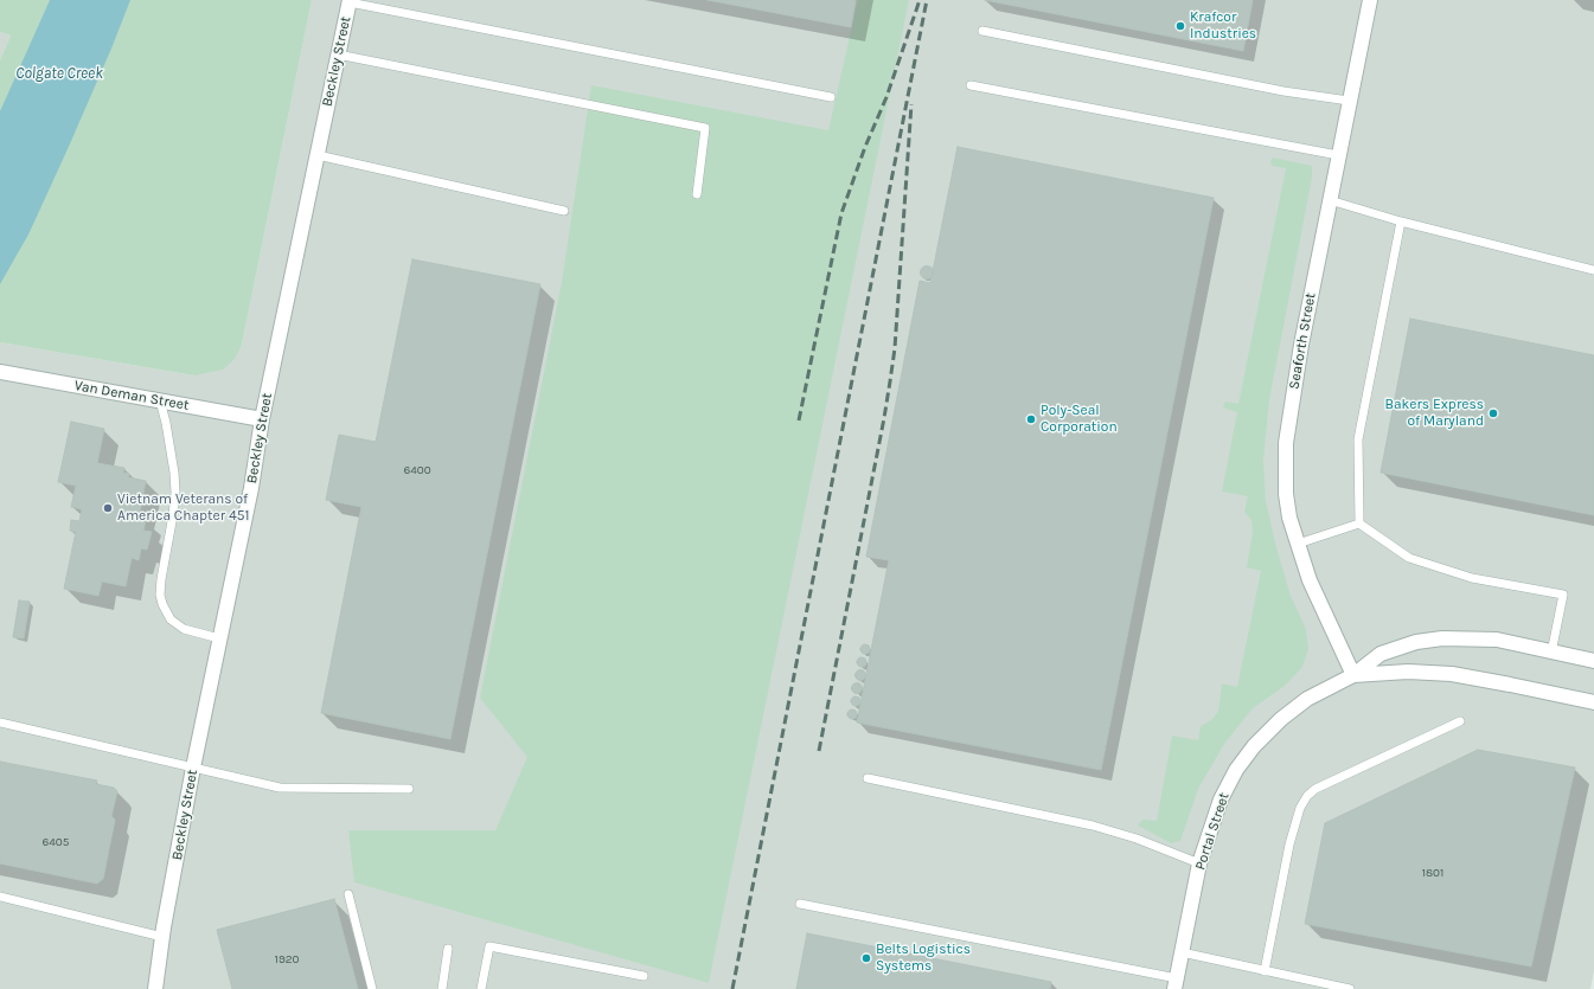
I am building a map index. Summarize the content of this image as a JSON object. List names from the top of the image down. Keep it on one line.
{"streets":{"street":["Beckley Street","Seaforth Street","Van Deman Street","Portal Street"]},"crossings":[["Beckley Street","Van Deman Street"],["Seaforth Street","Portal Street"]],"water":["Colgate Creek"],"places":["Krafcor Industries","Bakers Express of Maryland","Poly-Seal Corporation","Vietnam Veterans of America Chapter 451","Belts Logistics Systems"],"house_numbers":["6400","6405","1801","1920"]}
